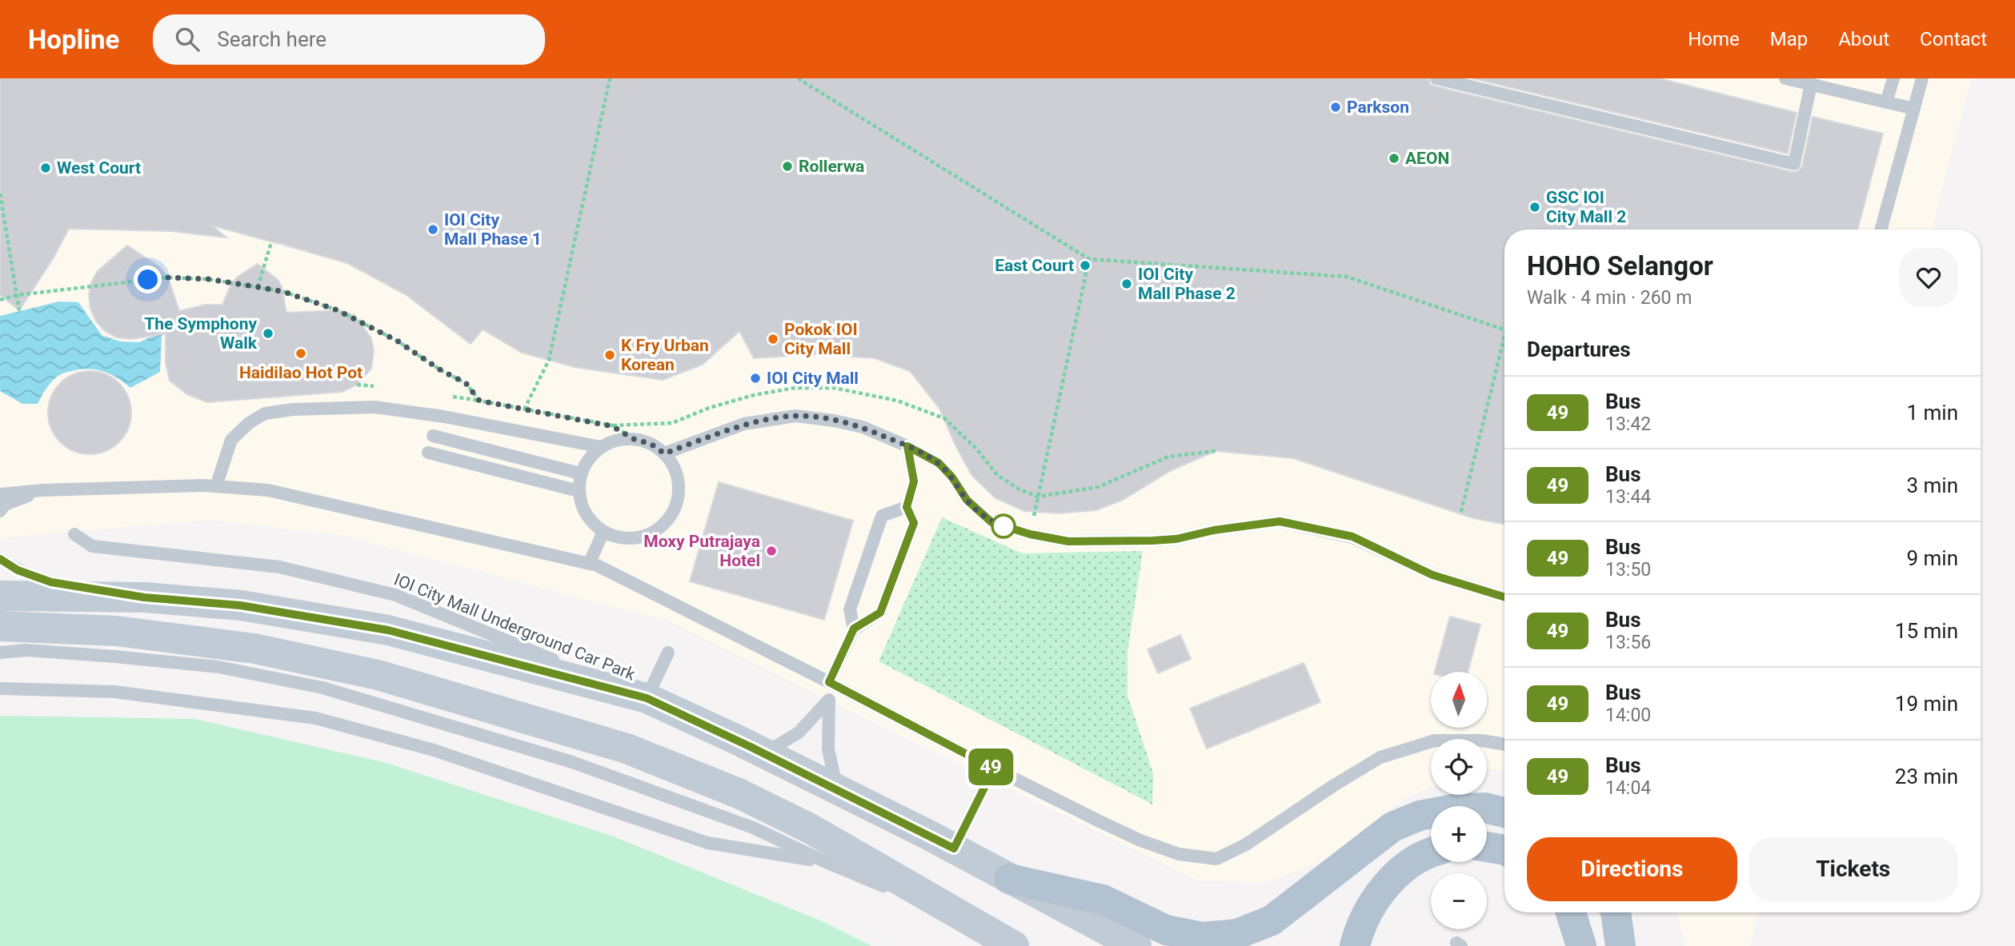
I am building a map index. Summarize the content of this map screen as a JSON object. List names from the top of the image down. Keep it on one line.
{"streets":{"lane":["IOI City Mall Underground Car Park"]},"places":["Parkson","AEON","Rollerwa","West Court","GSC IOI City Mall 2","IOI City Mall Phase 1","East Court","IOI City Mall Phase 2","The Symphony Walk","Pokok IOI City Mall","Haidilao Hot Pot","K Fry Urban Korean","IOI City Mall","Moxy Putrajaya Hotel"],"lines":["bus line 49"],"north":"top","page":{"header":"Hopline","search":"Search here","nav":["Home","Map","About","Contact"],"on_map":"49","heading":[["HOHO Selangor","Walk · 4 min · 260 m"],"Departures"],"list":[{"mark":"49","name":"Bus","note":"13:42","value":"1 min"},{"mark":"49","name":"Bus","note":"13:44","value":"3 min"},{"mark":"49","name":"Bus","note":"13:50","value":"9 min"},{"mark":"49","name":"Bus","note":"13:56","value":"15 min"},{"mark":"49","name":"Bus","note":"14:00","value":"19 min"},{"mark":"49","name":"Bus","note":"14:04","value":"23 min"}],"map_buttons":["+","−"],"buttons":["Directions","Tickets"]}}
